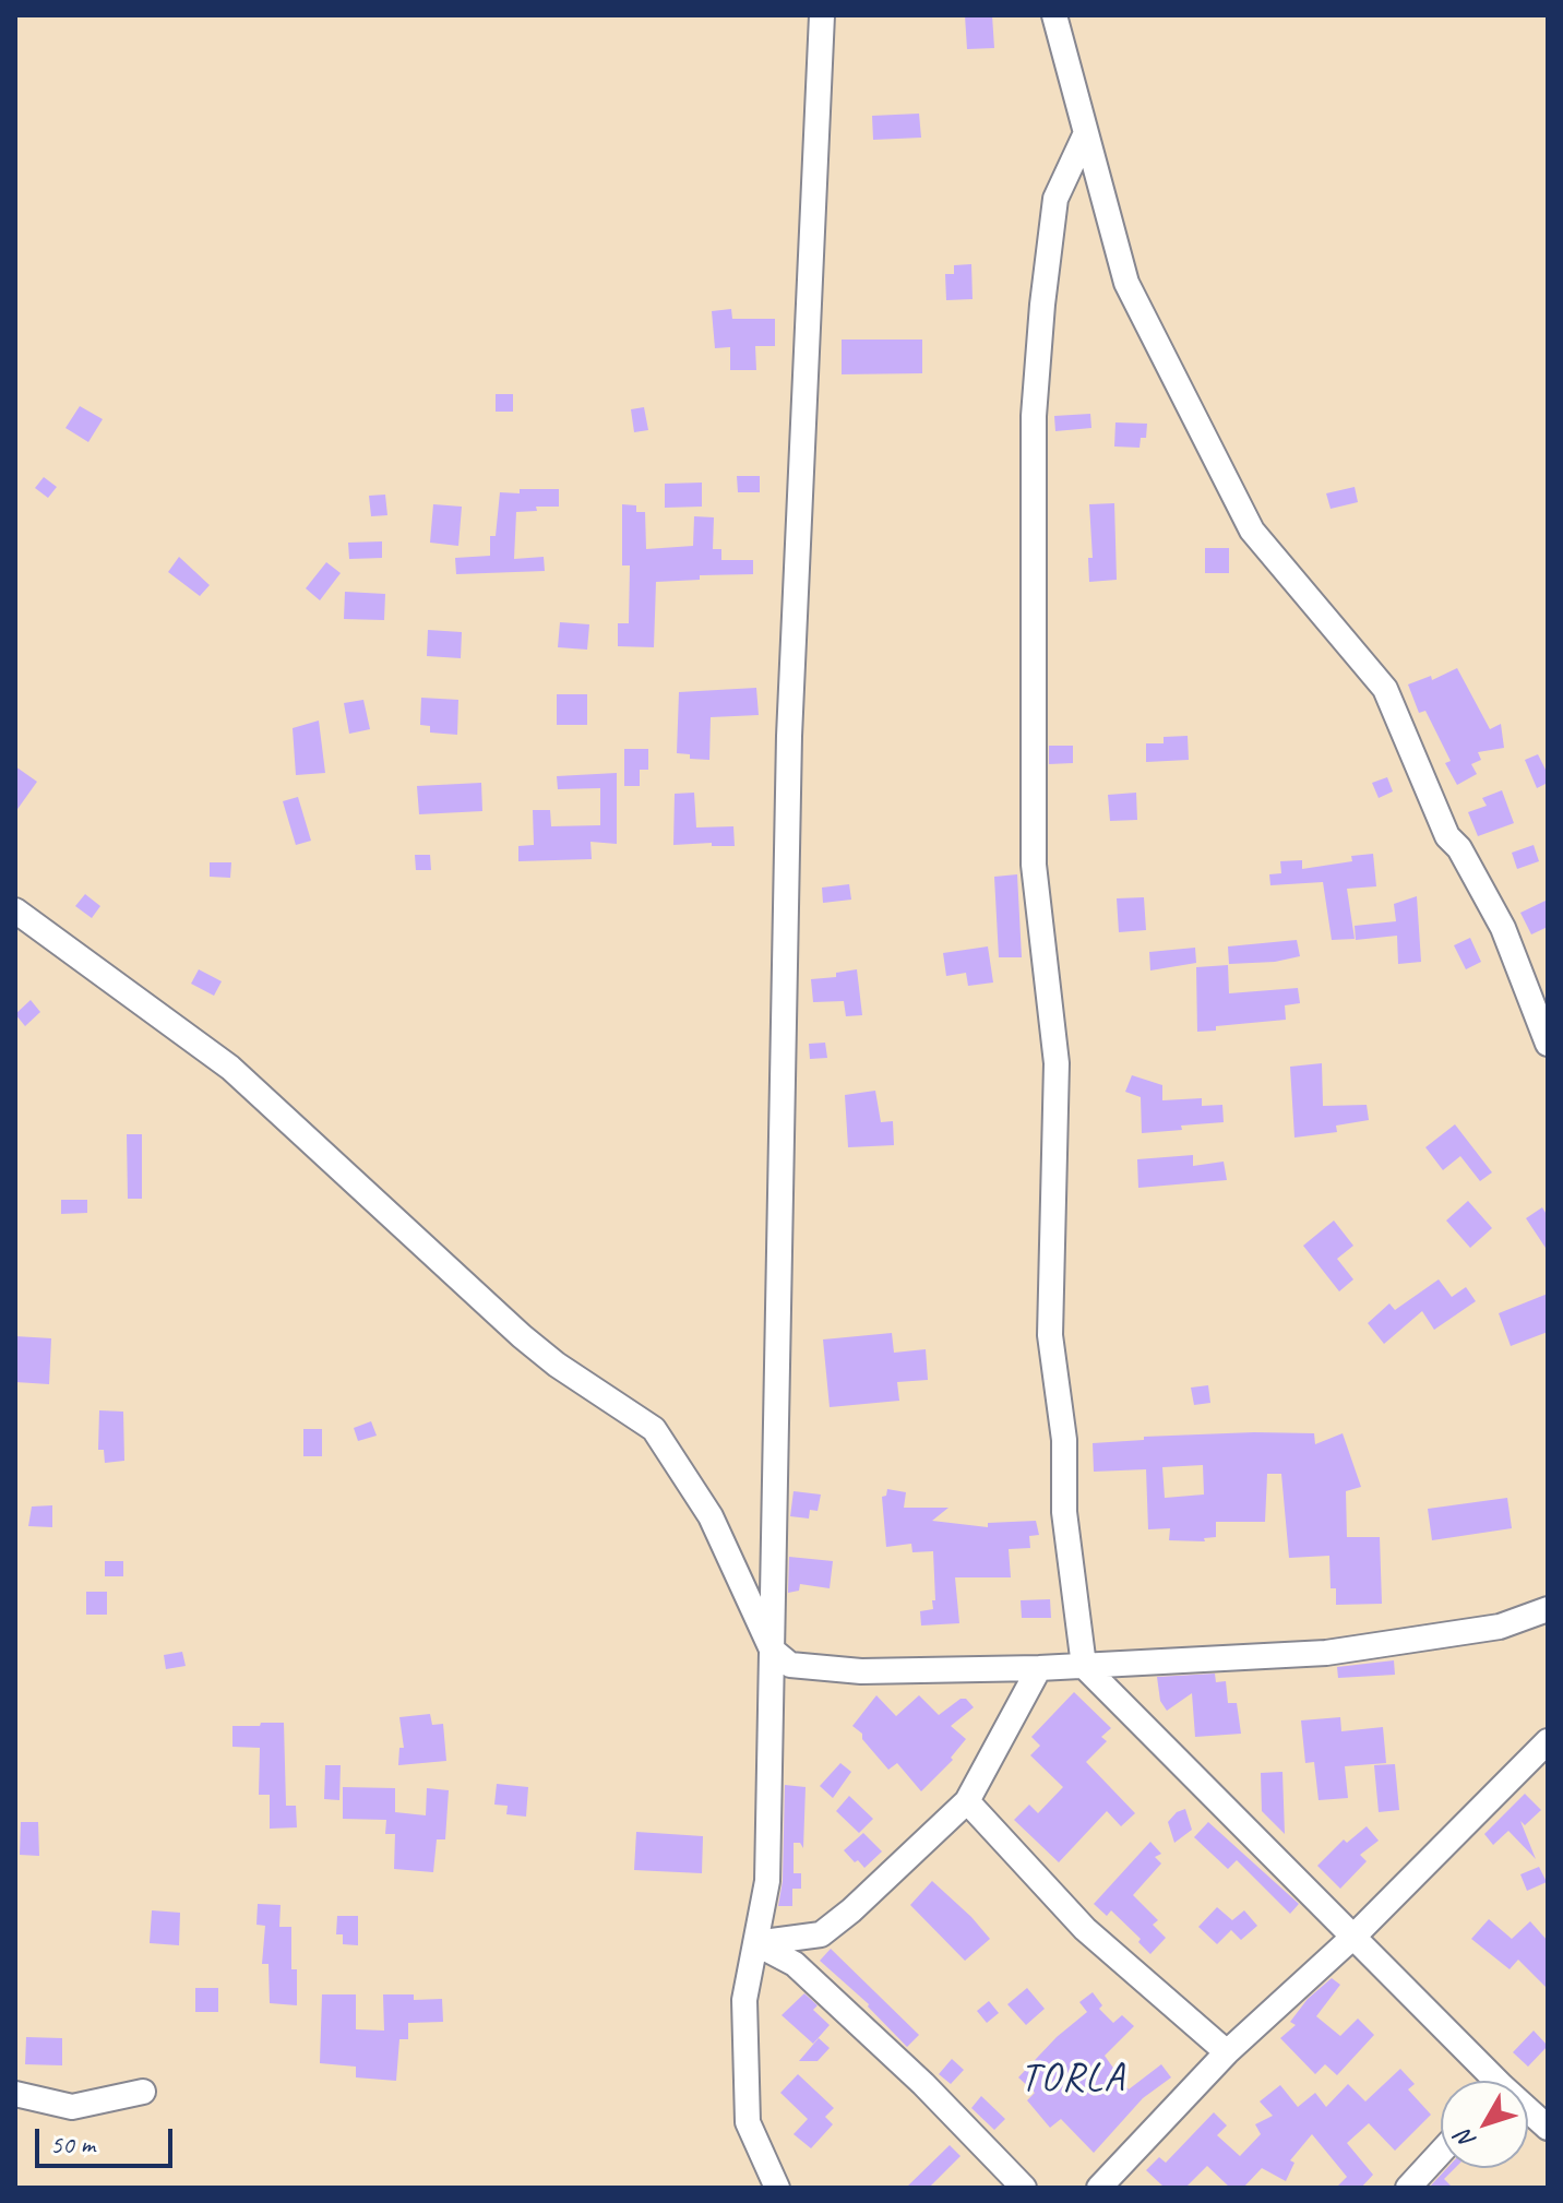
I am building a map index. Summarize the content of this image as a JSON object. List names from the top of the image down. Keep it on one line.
{"districts":["TORLA"],"scale_bar":"50 m","north":"bottom left"}
